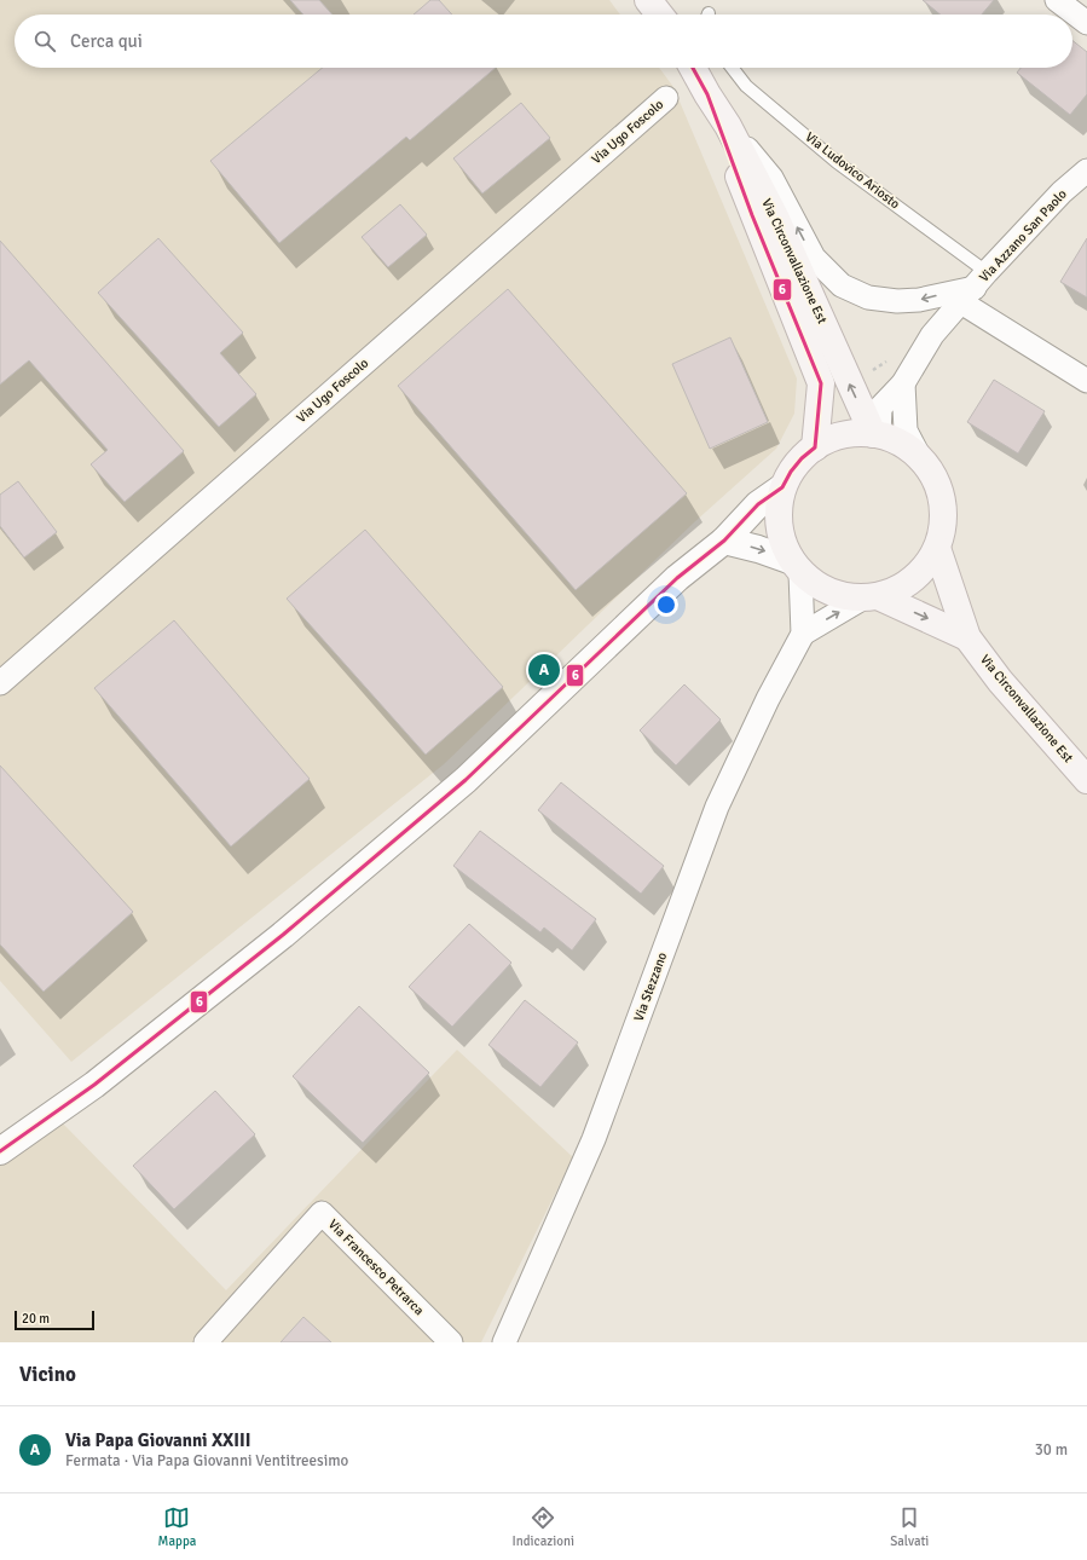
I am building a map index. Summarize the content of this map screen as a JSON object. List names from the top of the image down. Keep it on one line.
{"streets":{"main road":["Via Circonvallazione Est"],"street":["Via Ugo Foscolo","Via Azzano San Paolo","Via Stezzano","Via Francesco Petrarca"],"lane":["Via Ludovico Ariosto"]},"crossings":[["Via Ludovico Ariosto","Via Azzano San Paolo"],["Via Azzano San Paolo","Via Circonvallazione Est"]],"lines":["transit line 6"],"scale_bar":"20 m","page":{"search":"Cerca qui","pins":"A","scale":"20 m","heading":"Vicino","list":[{"mark":"A","name":"Via Papa Giovanni XXIII","note":"Fermata · Via Papa Giovanni Ventitreesimo","value":"30 m"}],"nav":["Mappa","Indicazioni","Salvati"]}}
